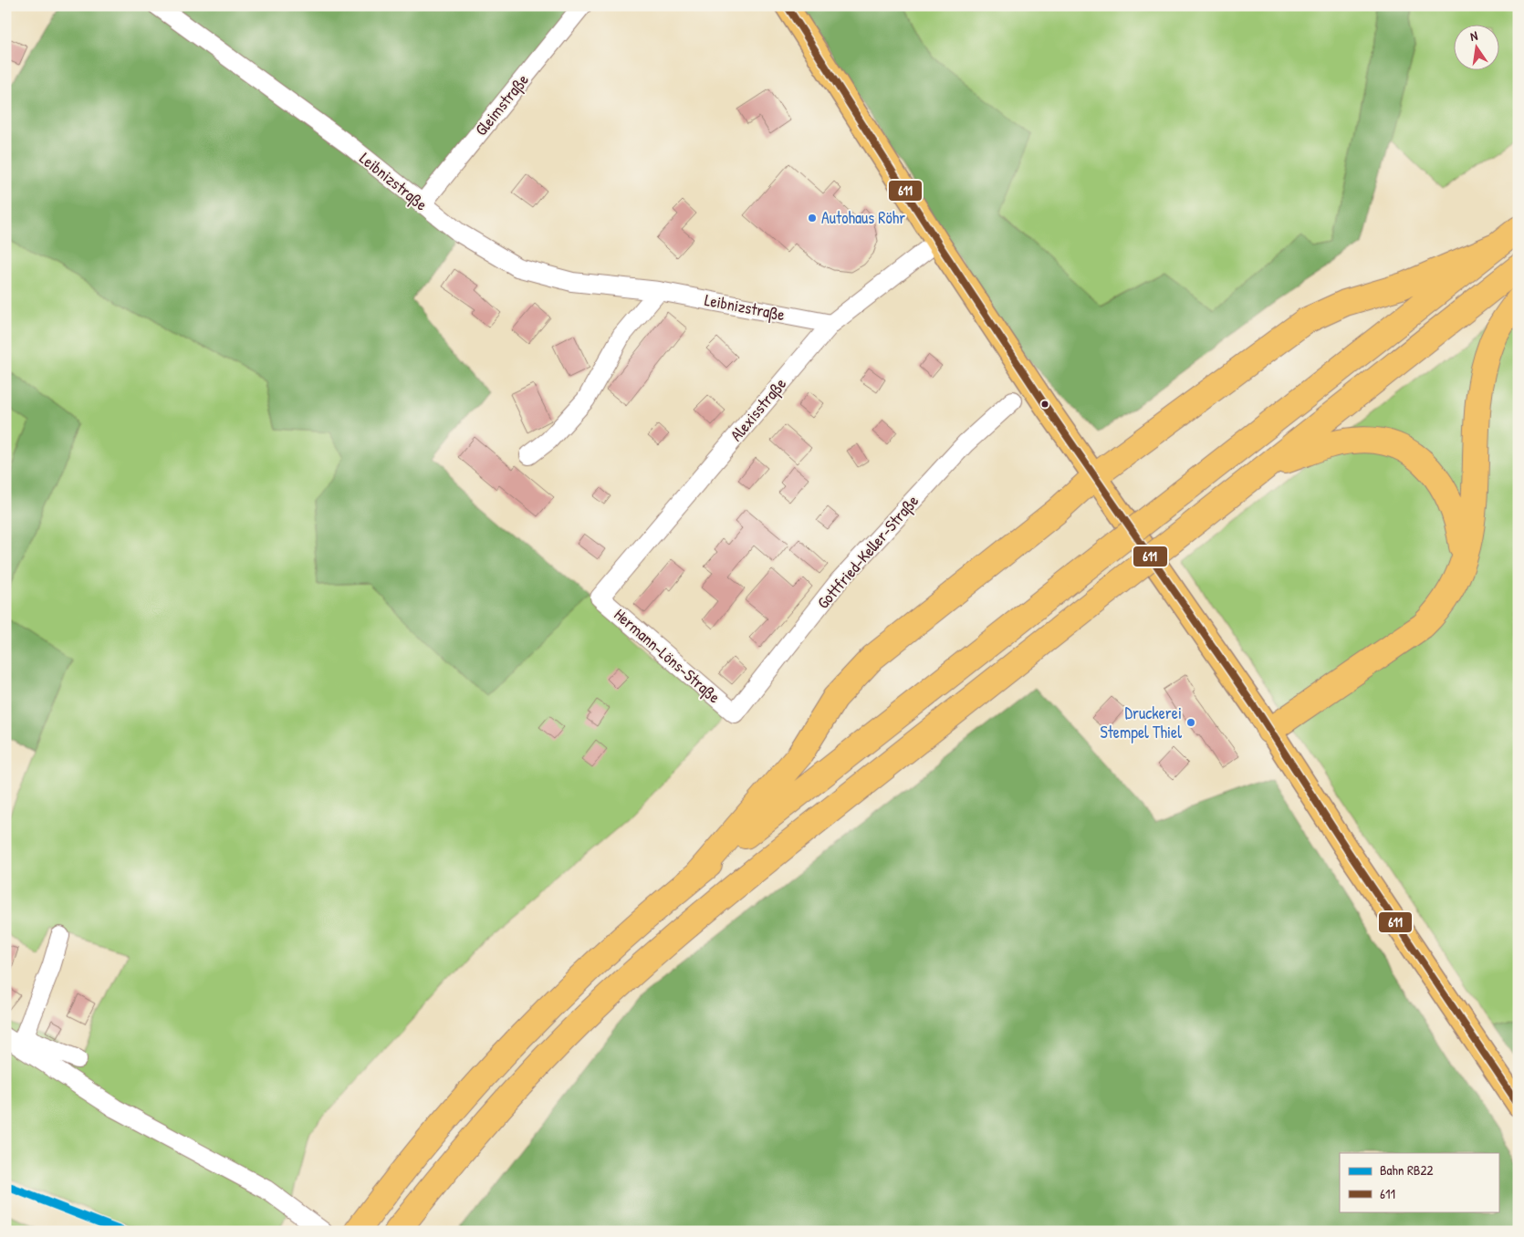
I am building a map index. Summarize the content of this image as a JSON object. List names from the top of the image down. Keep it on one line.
{"streets":{"street":["Gleimstraße","Leibnizstraße","Alexisstraße","Gottfried-Keller-Straße","Hermann-Löns-Straße"]},"crossings":[["Gleimstraße","Leibnizstraße"],["Leibnizstraße","Alexisstraße"],["Alexisstraße","Hermann-Löns-Straße"],["Gottfried-Keller-Straße","Hermann-Löns-Straße"]],"places":["Autohaus Röhr","Druckerei Stempel Thiel"],"lines":["transit line 611","rail line RB22"],"legend":["Bahn RB22","611"],"north":"top"}
